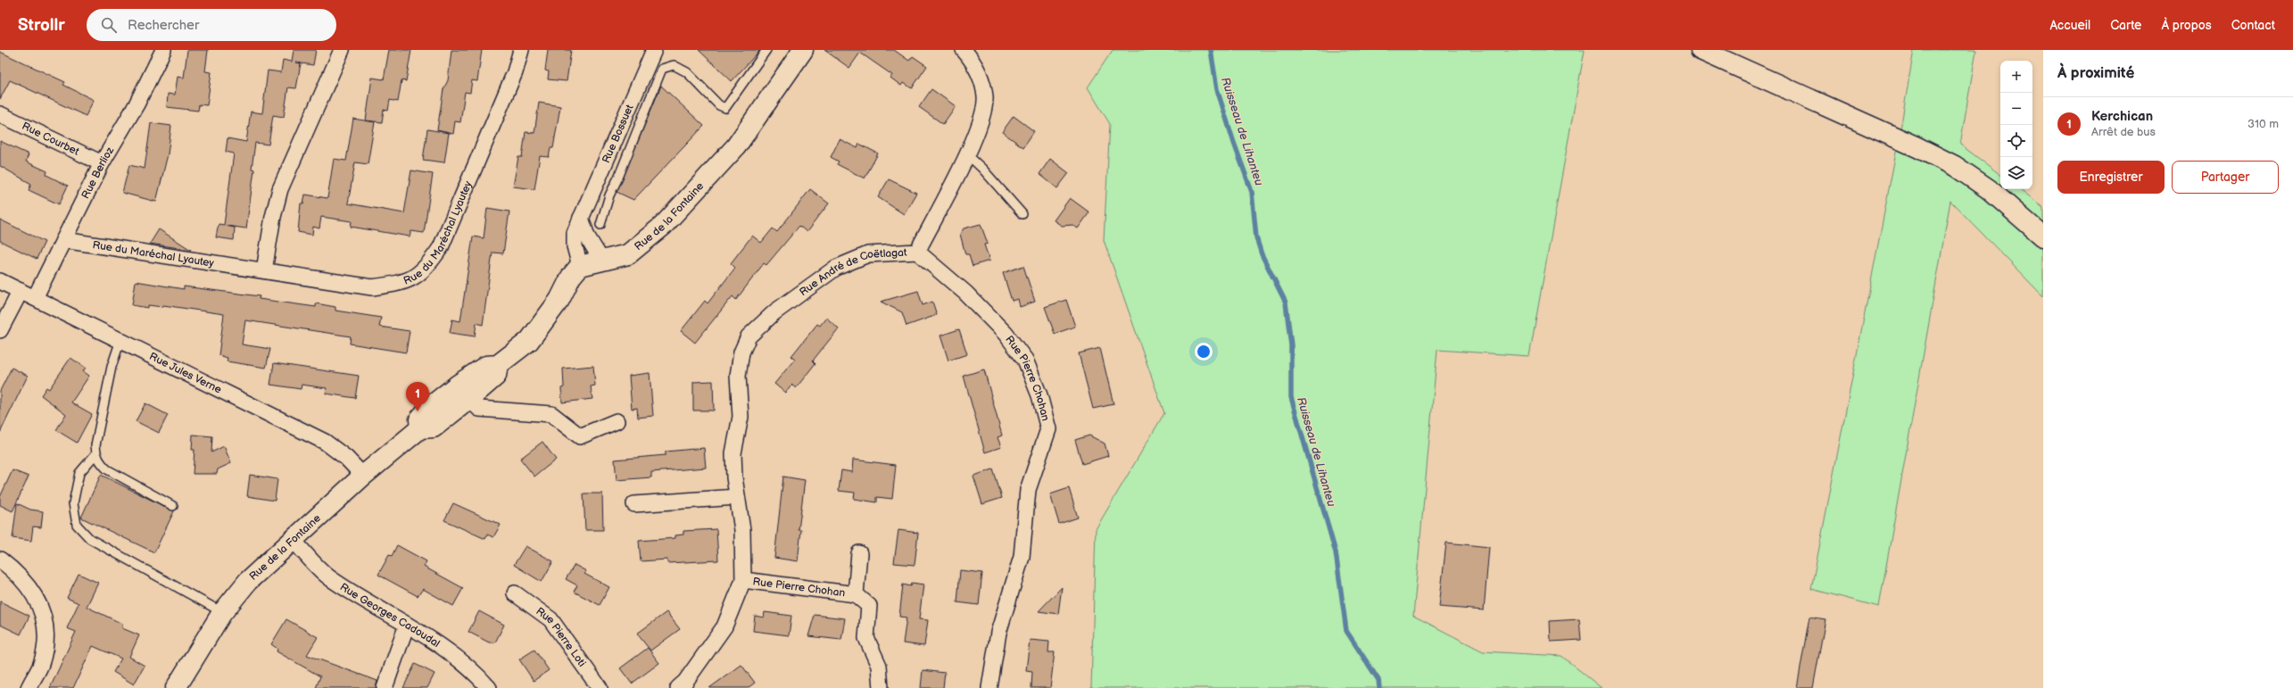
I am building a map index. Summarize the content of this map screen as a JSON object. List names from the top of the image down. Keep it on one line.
{"streets":{"main road":["Rue de la Fontaine"],"street":["Rue Bossuet","Rue Courbet","Rue Berlioz","Rue du Maréchal Lyautey","Rue André de Coëtlagat","Rue Jules Verne","Rue Pierre Chohan","Rue Georges Cadoudal","Rue Pierre Loti"]},"crossings":[["Rue Bossuet","Rue de la Fontaine"],["Rue Courbet","Rue Berlioz"],["Rue Berlioz","Rue du Maréchal Lyautey"],["Rue Berlioz","Rue Jules Verne"],["Rue de la Fontaine","Rue Jules Verne"],["Rue de la Fontaine","Rue Georges Cadoudal"],["Rue André de Coëtlagat","Rue Pierre Chohan"]],"water":["Ruisseau de Lihanteu"],"page":{"header":"Strollr","search":"Rechercher","nav":["Accueil","Carte","À propos","Contact"],"heading":"À proximité","map_buttons":["+","−"],"list":[{"mark":"1","name":"Kerchican","note":"Arrêt de bus","value":"310 m"}],"buttons":["Enregistrer","Partager"],"pins":"1"}}
